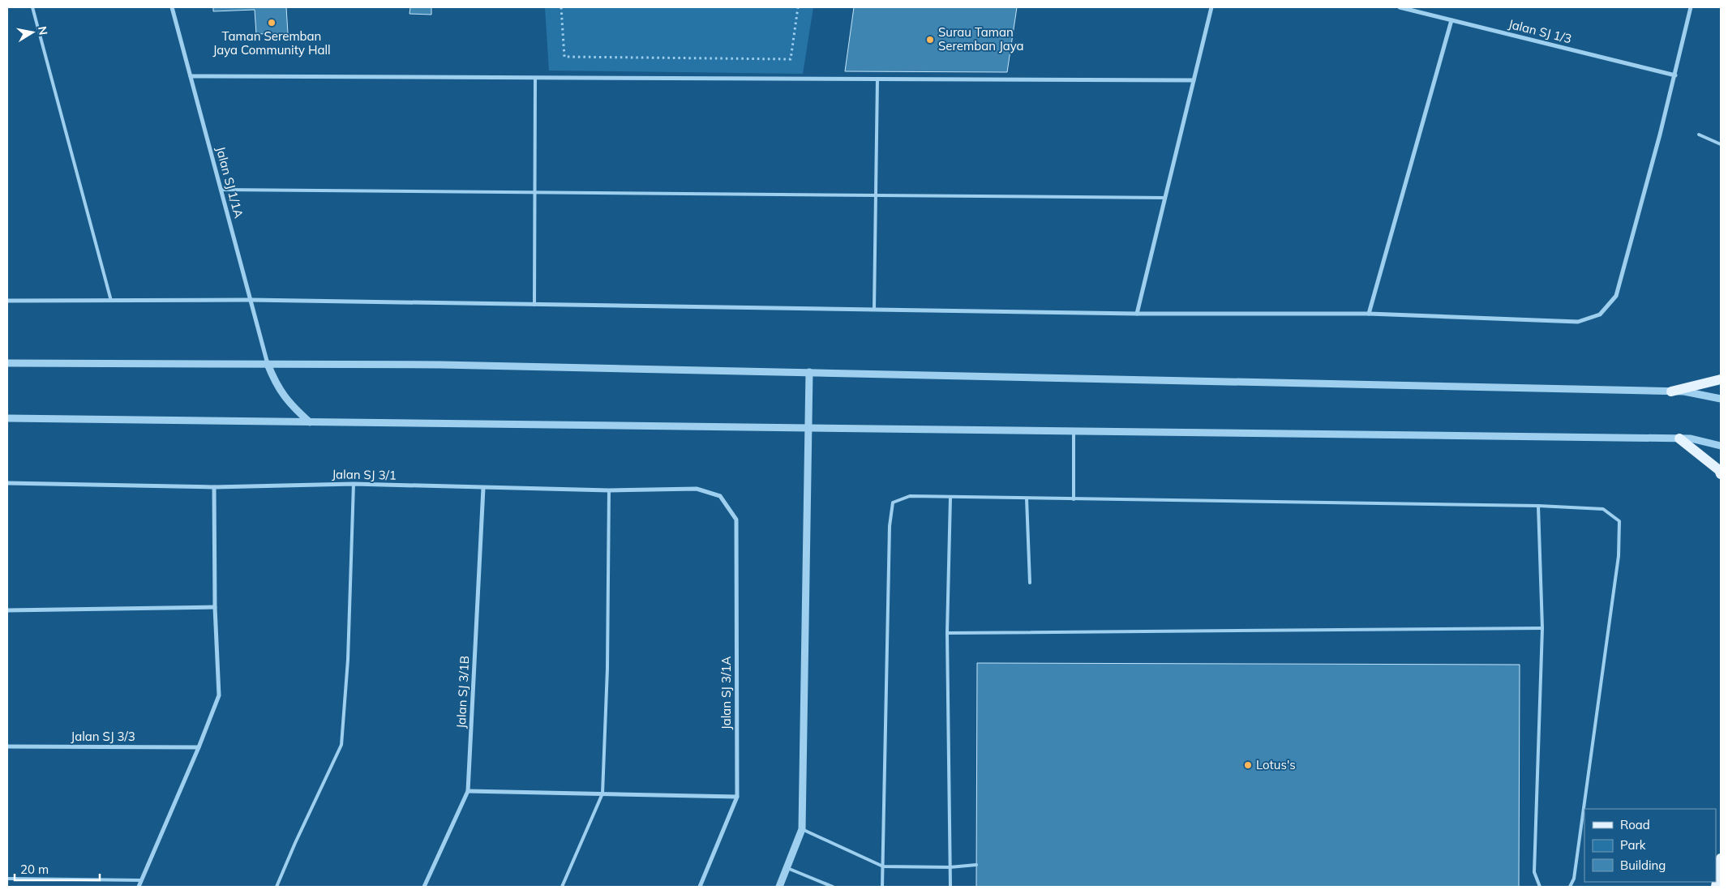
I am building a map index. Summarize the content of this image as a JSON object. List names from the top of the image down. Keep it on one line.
{"streets":{"street":["Jalan SJ 1/3","Jalan SJ 1/1A","Jalan SJ 3/1","Jalan SJ 3/1B","Jalan SJ 3/1A","Jalan SJ 3/3"]},"crossings":[["Jalan SJ 3/1","Jalan SJ 3/1B"],["Jalan SJ 3/1","Jalan SJ 3/1A"]],"places":["Taman Seremban Jaya Community Hall","Surau Taman Seremban Jaya","Lotus's"],"legend":["Road","Park","Building"],"scale_bar":"20 m","north":"right"}
